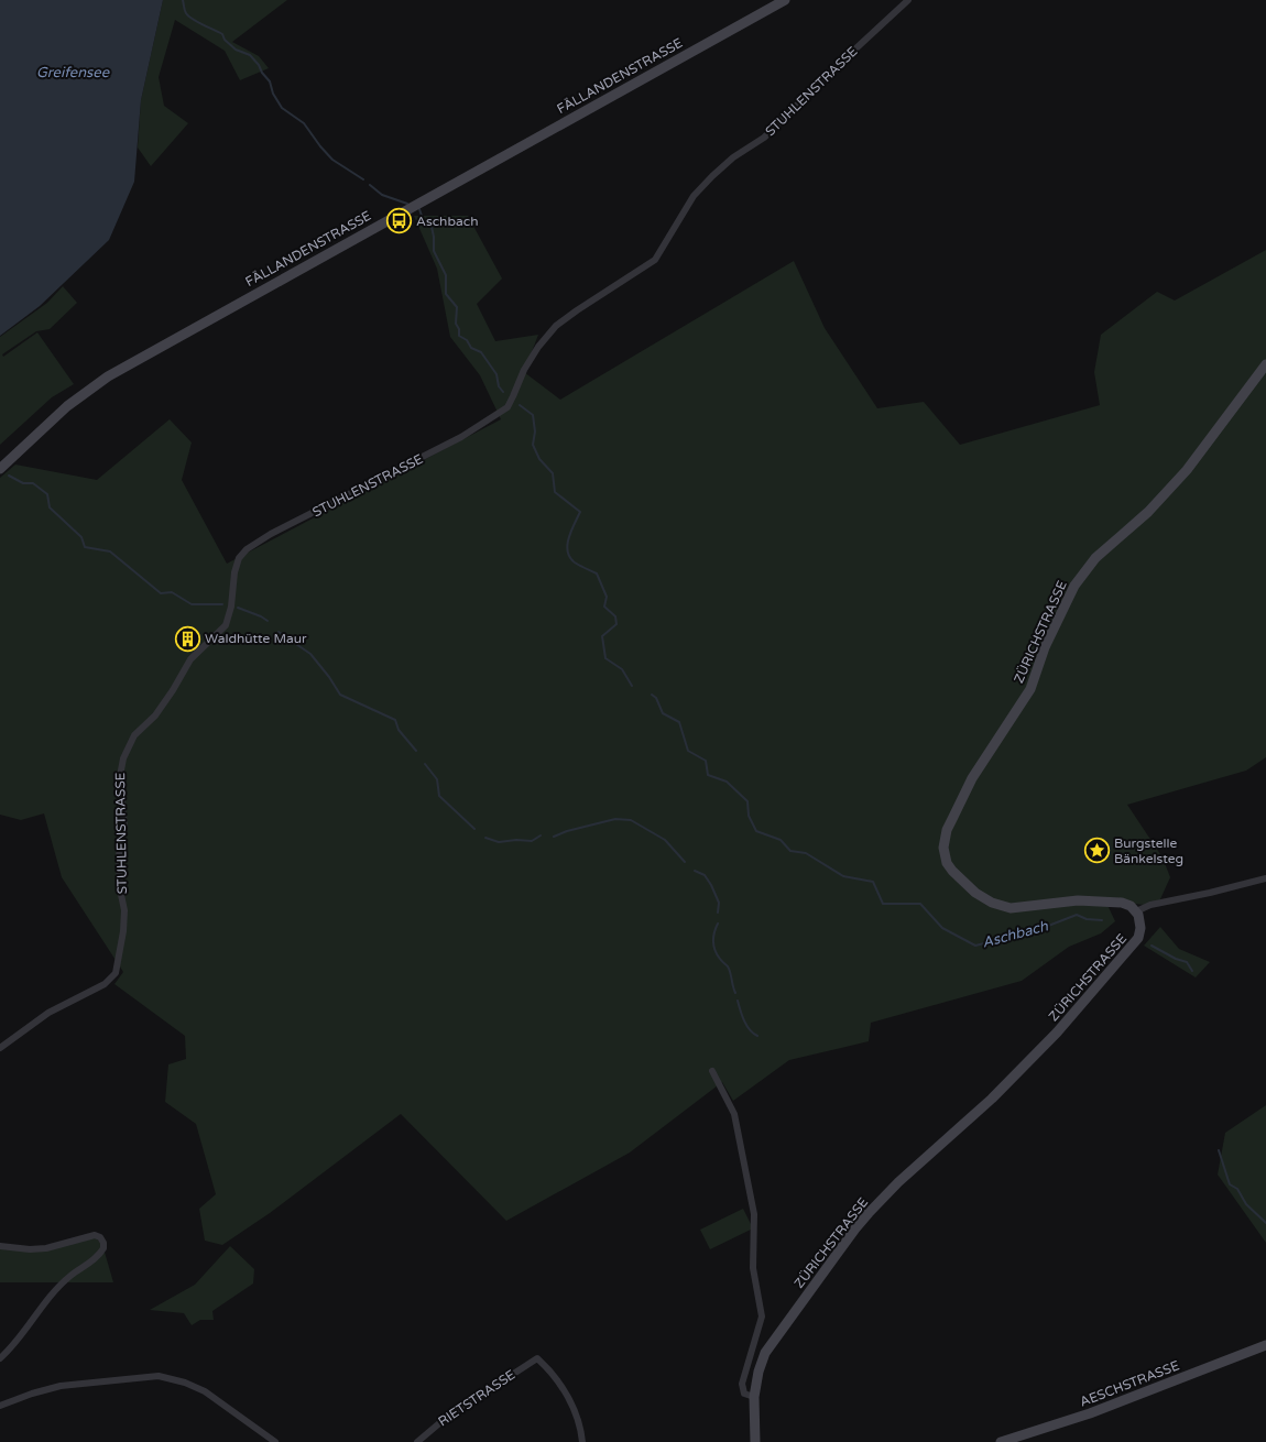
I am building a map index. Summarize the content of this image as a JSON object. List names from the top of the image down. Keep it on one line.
{"streets":{"street":["FÄLLANDENSTRASSE","STUHLENSTRASSE","ZÜRICHSTRASSE","AESCHSTRASSE","RIETSTRASSE"]},"water":["Greifensee","Aschbach"],"places":{"bus stop":["Aschbach"],"building":["Waldhütte Maur"],"place":["Burgstelle Bänkelsteg"]}}
